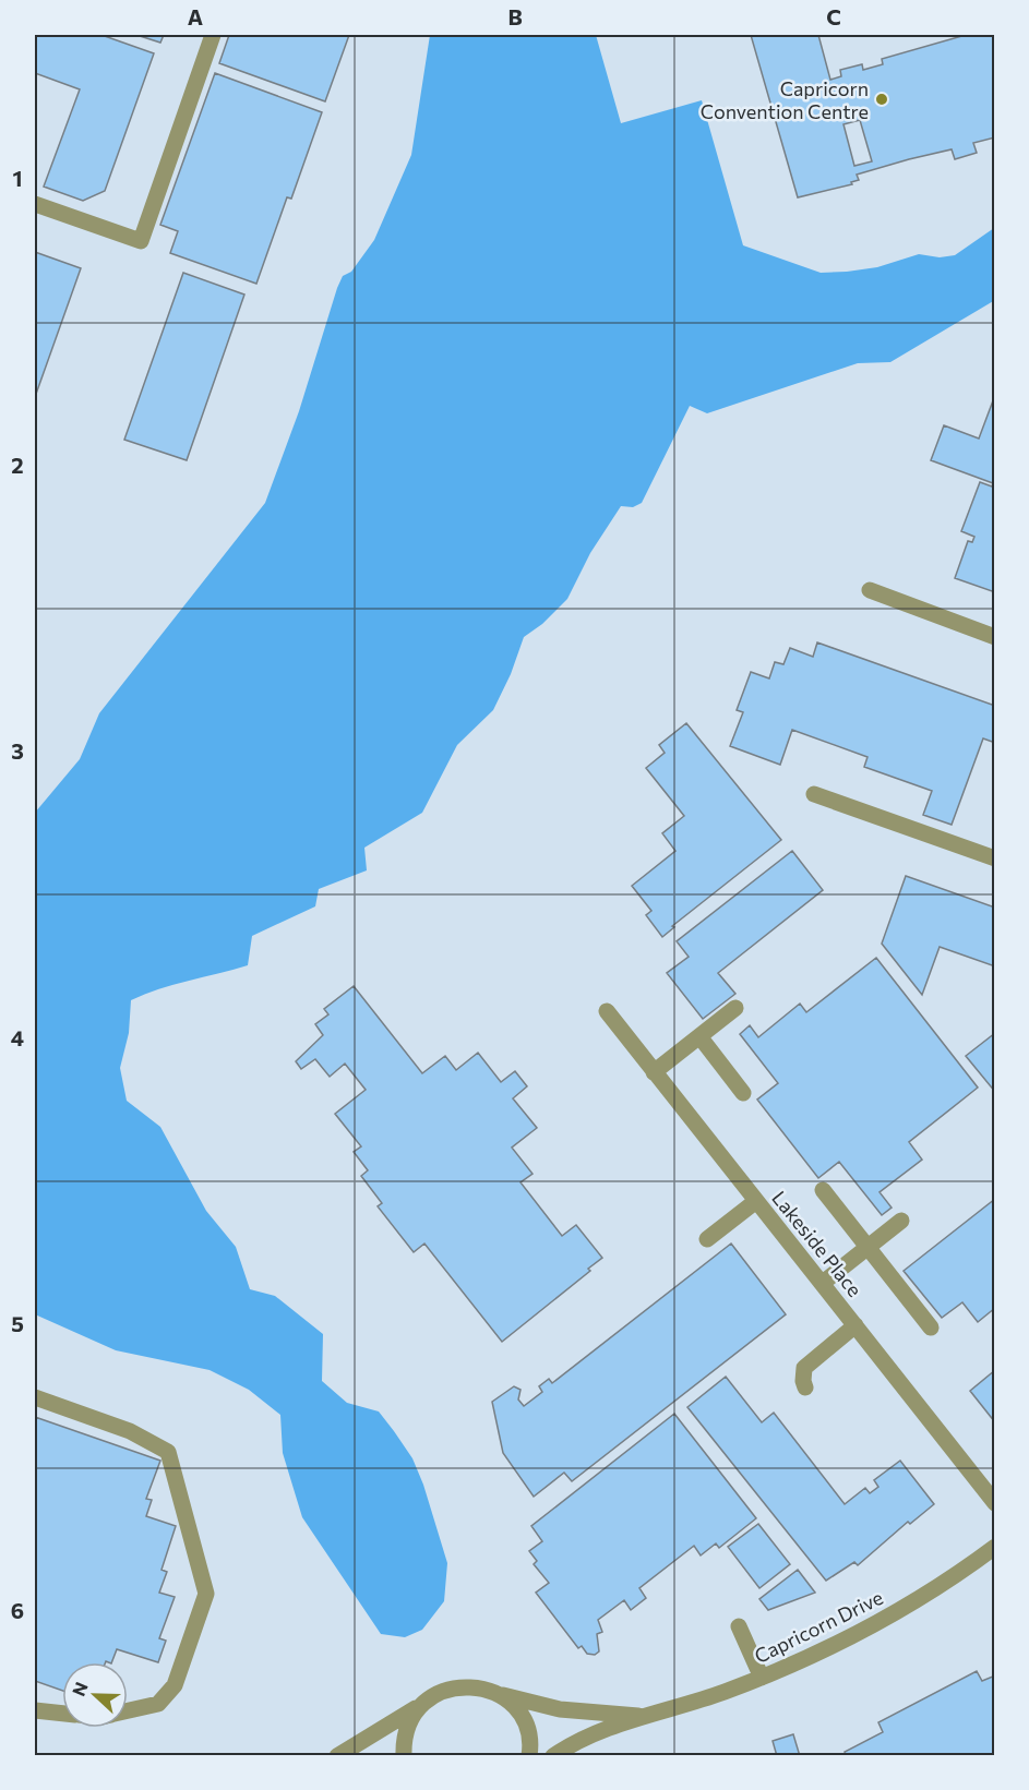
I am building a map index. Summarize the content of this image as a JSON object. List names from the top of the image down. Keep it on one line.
{"streets":{"street":["Lakeside Place","Capricorn Drive"]},"places":["Capricorn Convention Centre"],"north":"left","grid":{"columns":["A","B","C"],"rows":["1","2","3","4","5","6"]}}
